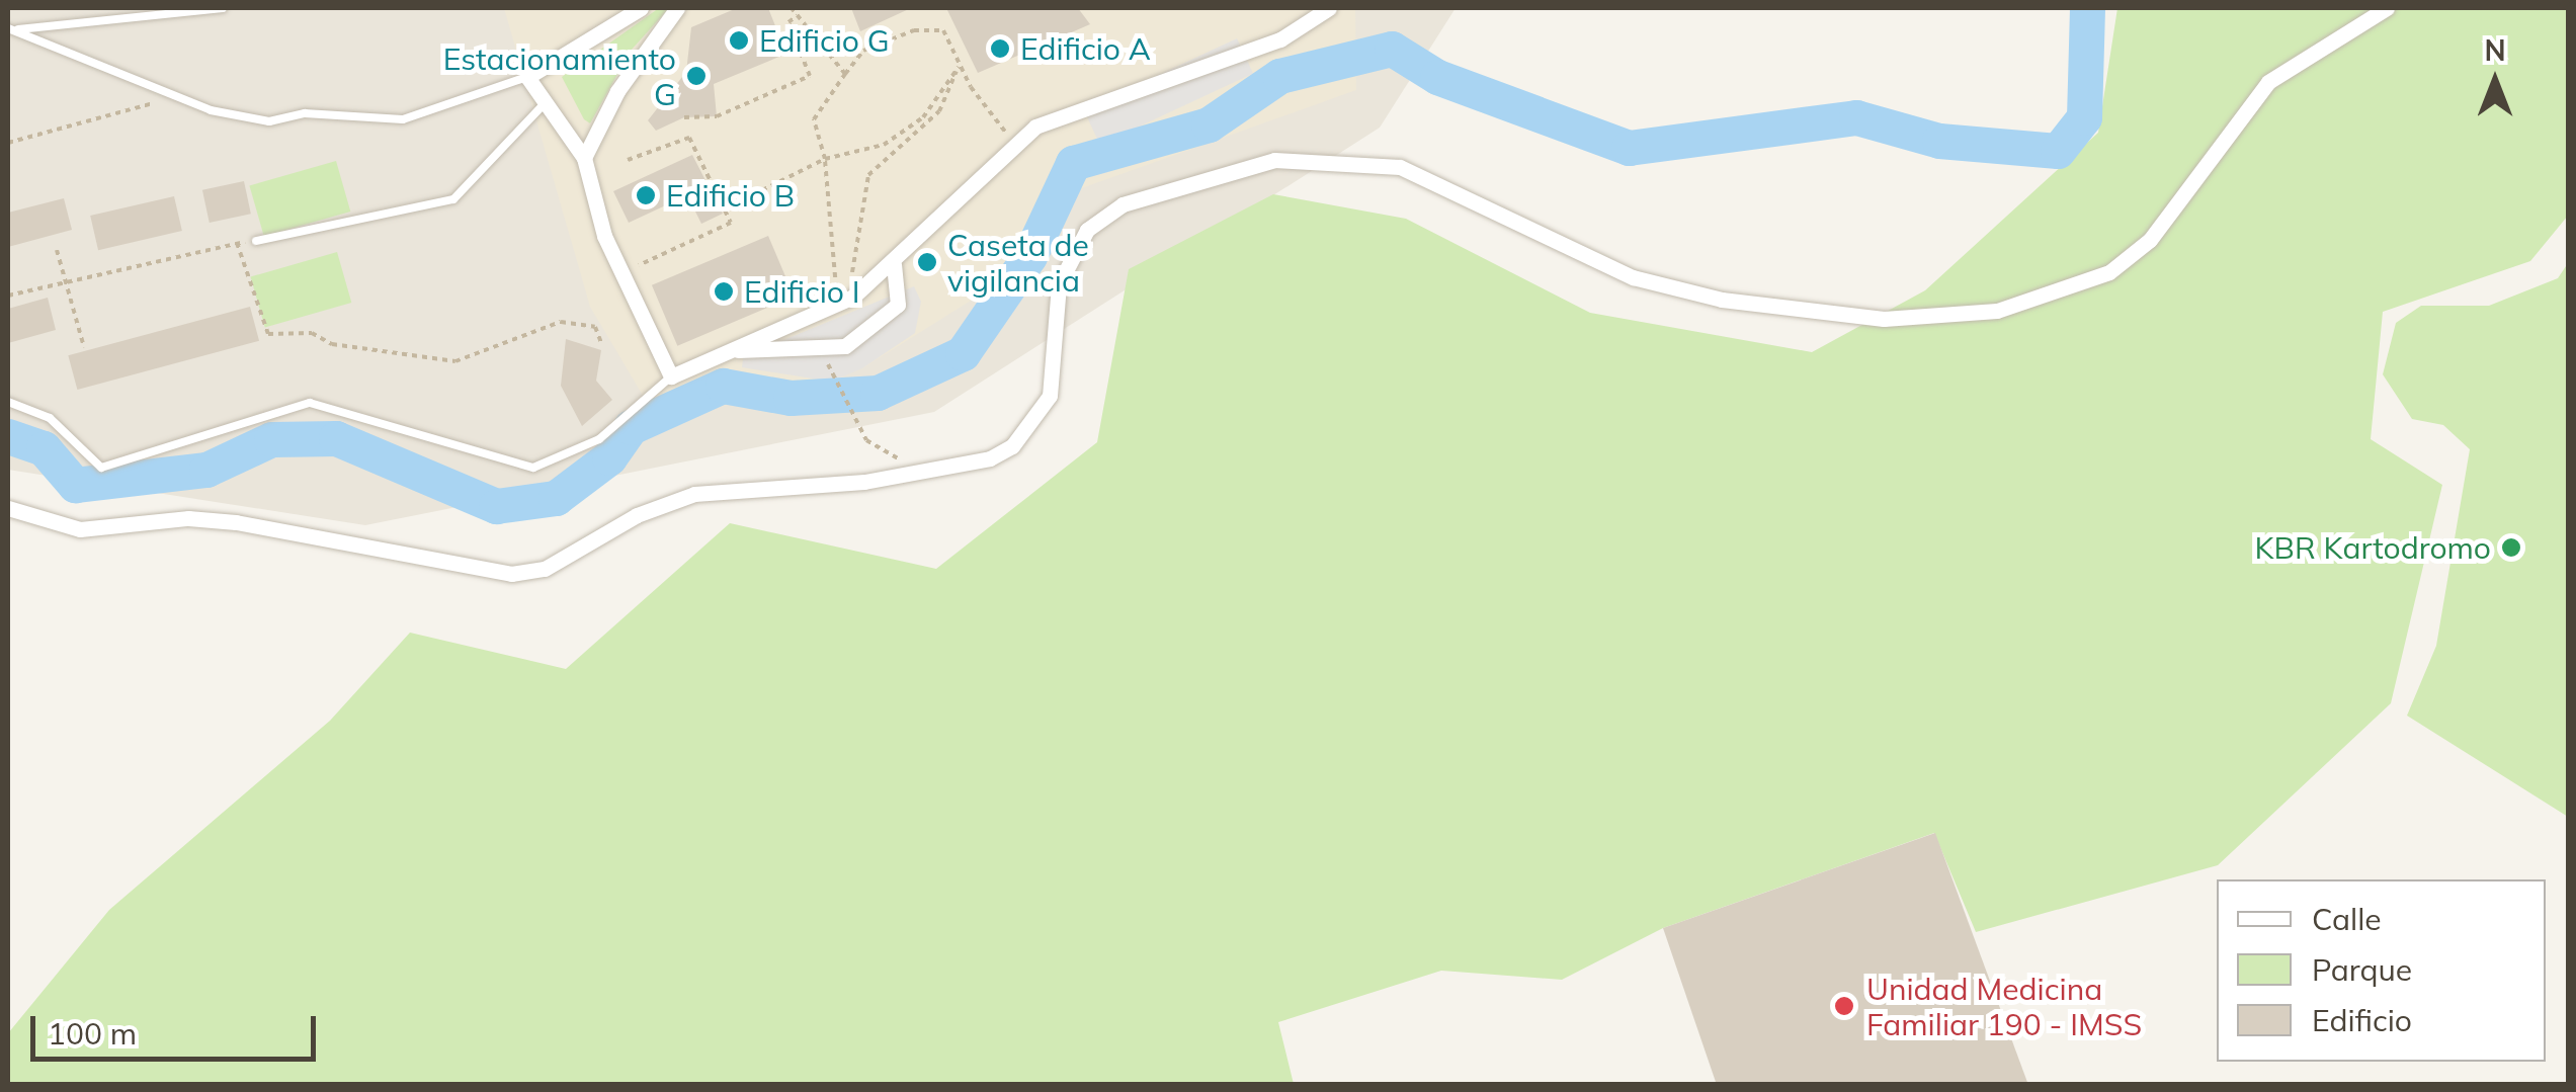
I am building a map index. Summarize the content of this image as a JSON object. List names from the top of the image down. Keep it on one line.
{"places":["Edificio G","Edificio A","Estacionamiento G","Edificio B","Caseta de vigilancia","Edificio I","KBR Kartodromo","Unidad Medicina Familiar 190 - IMSS"],"legend":["Calle","Parque","Edificio"],"scale_bar":"100 m","north":"top"}
